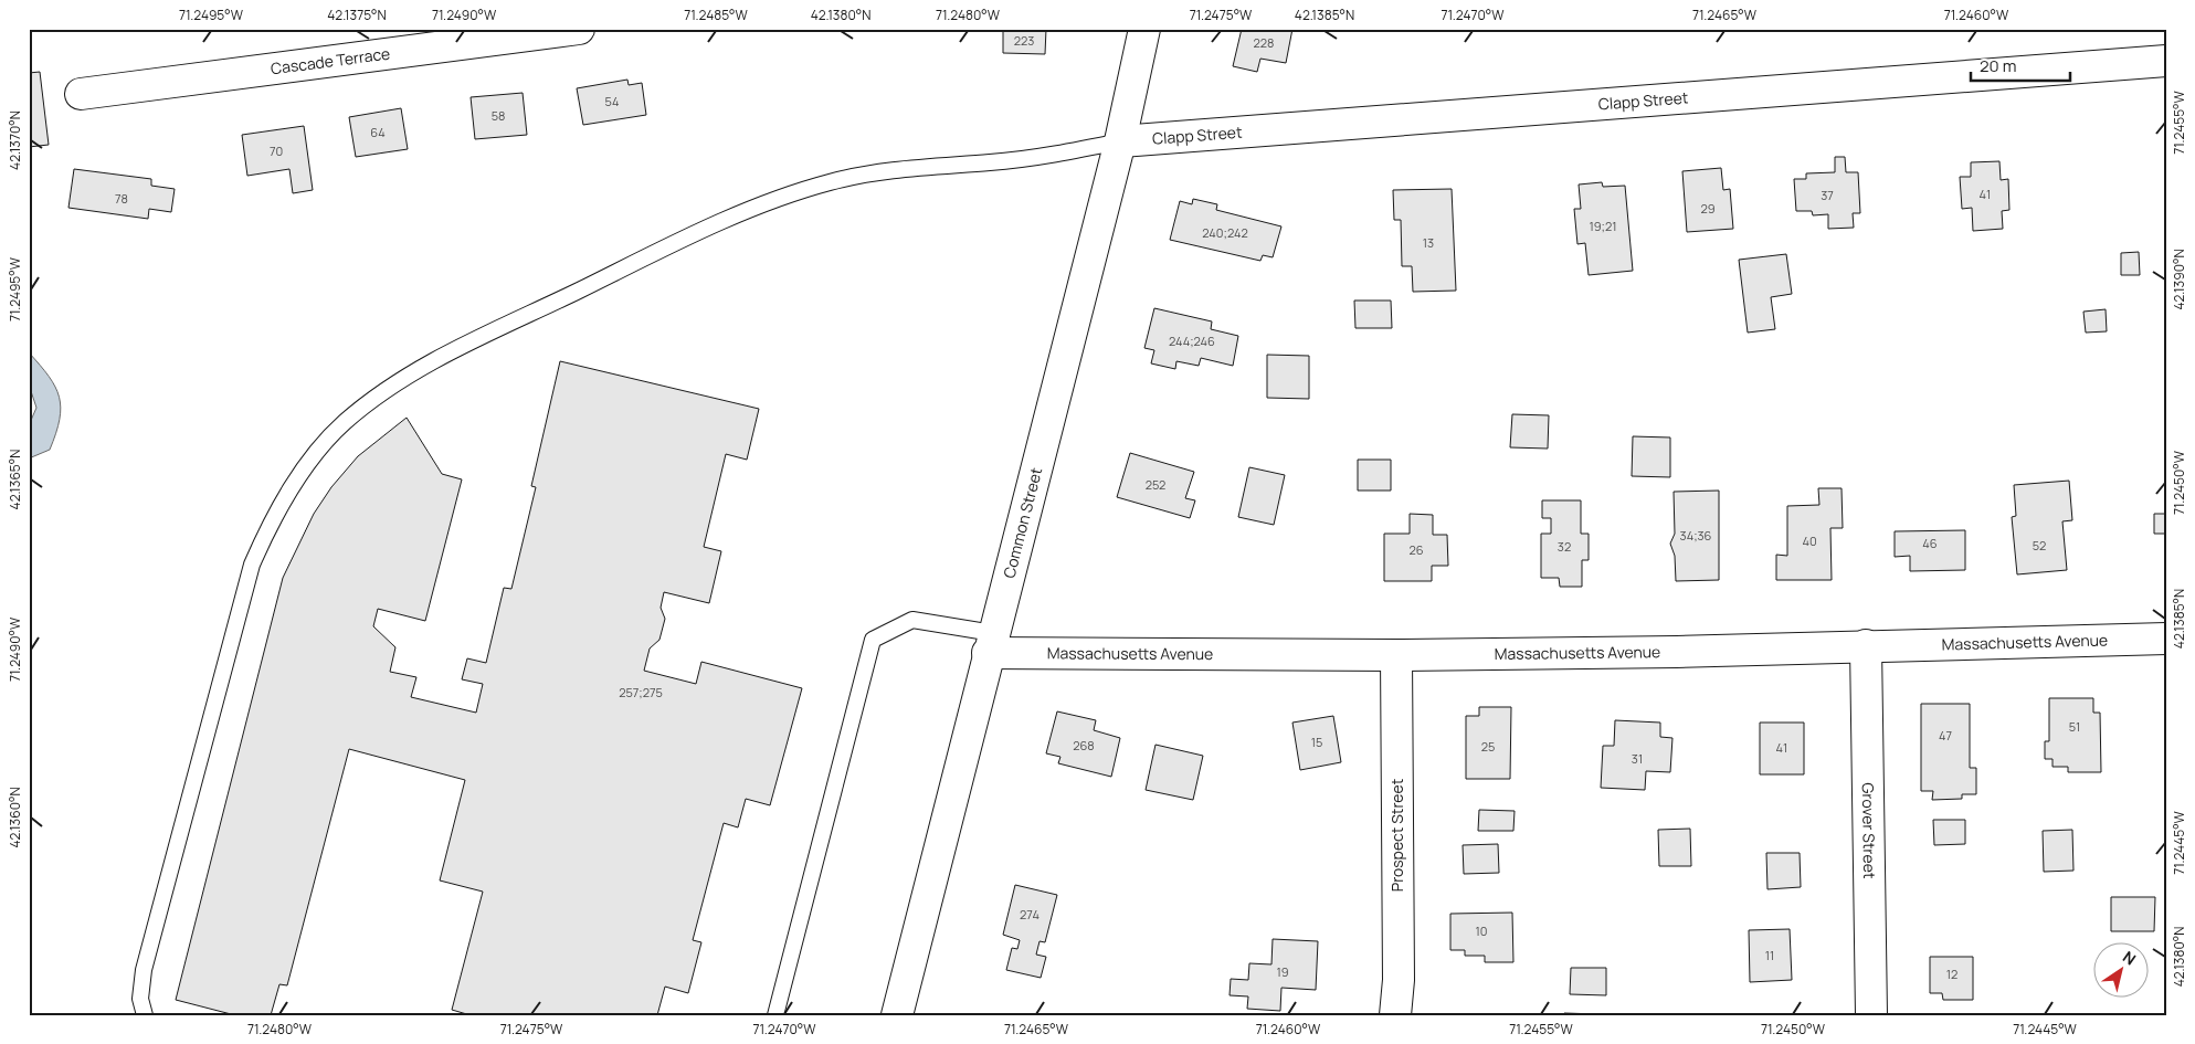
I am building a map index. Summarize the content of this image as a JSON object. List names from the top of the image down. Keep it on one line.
{"streets":{"street":["Cascade Terrace","Clapp Street","Common Street","Massachusetts Avenue","Grover Street","Prospect Street"]},"crossings":[["Clapp Street","Common Street"],["Common Street","Massachusetts Avenue"],["Massachusetts Avenue","Grover Street"],["Massachusetts Avenue","Prospect Street"]],"house_numbers":["223","228","54","58","64","70","41","37","78","29","19;21","240;242","13","244;246","252","34;36","40","46","52","32","26","257;275","51","47","15","268","25","41","31","274","10","11","19","12"],"scale_bar":"20 m","north":"top right","coordinates":["71.2495°W","42.1375°N","71.2490°W","71.2485°W","42.1380°N","71.2480°W","71.2475°W","42.1385°N","71.2470°W","71.2465°W","71.2460°W","71.2455°W","42.1370°N","42.1390°N","42.1365°N","71.2450°W","42.1360°N","71.2445°W"]}
